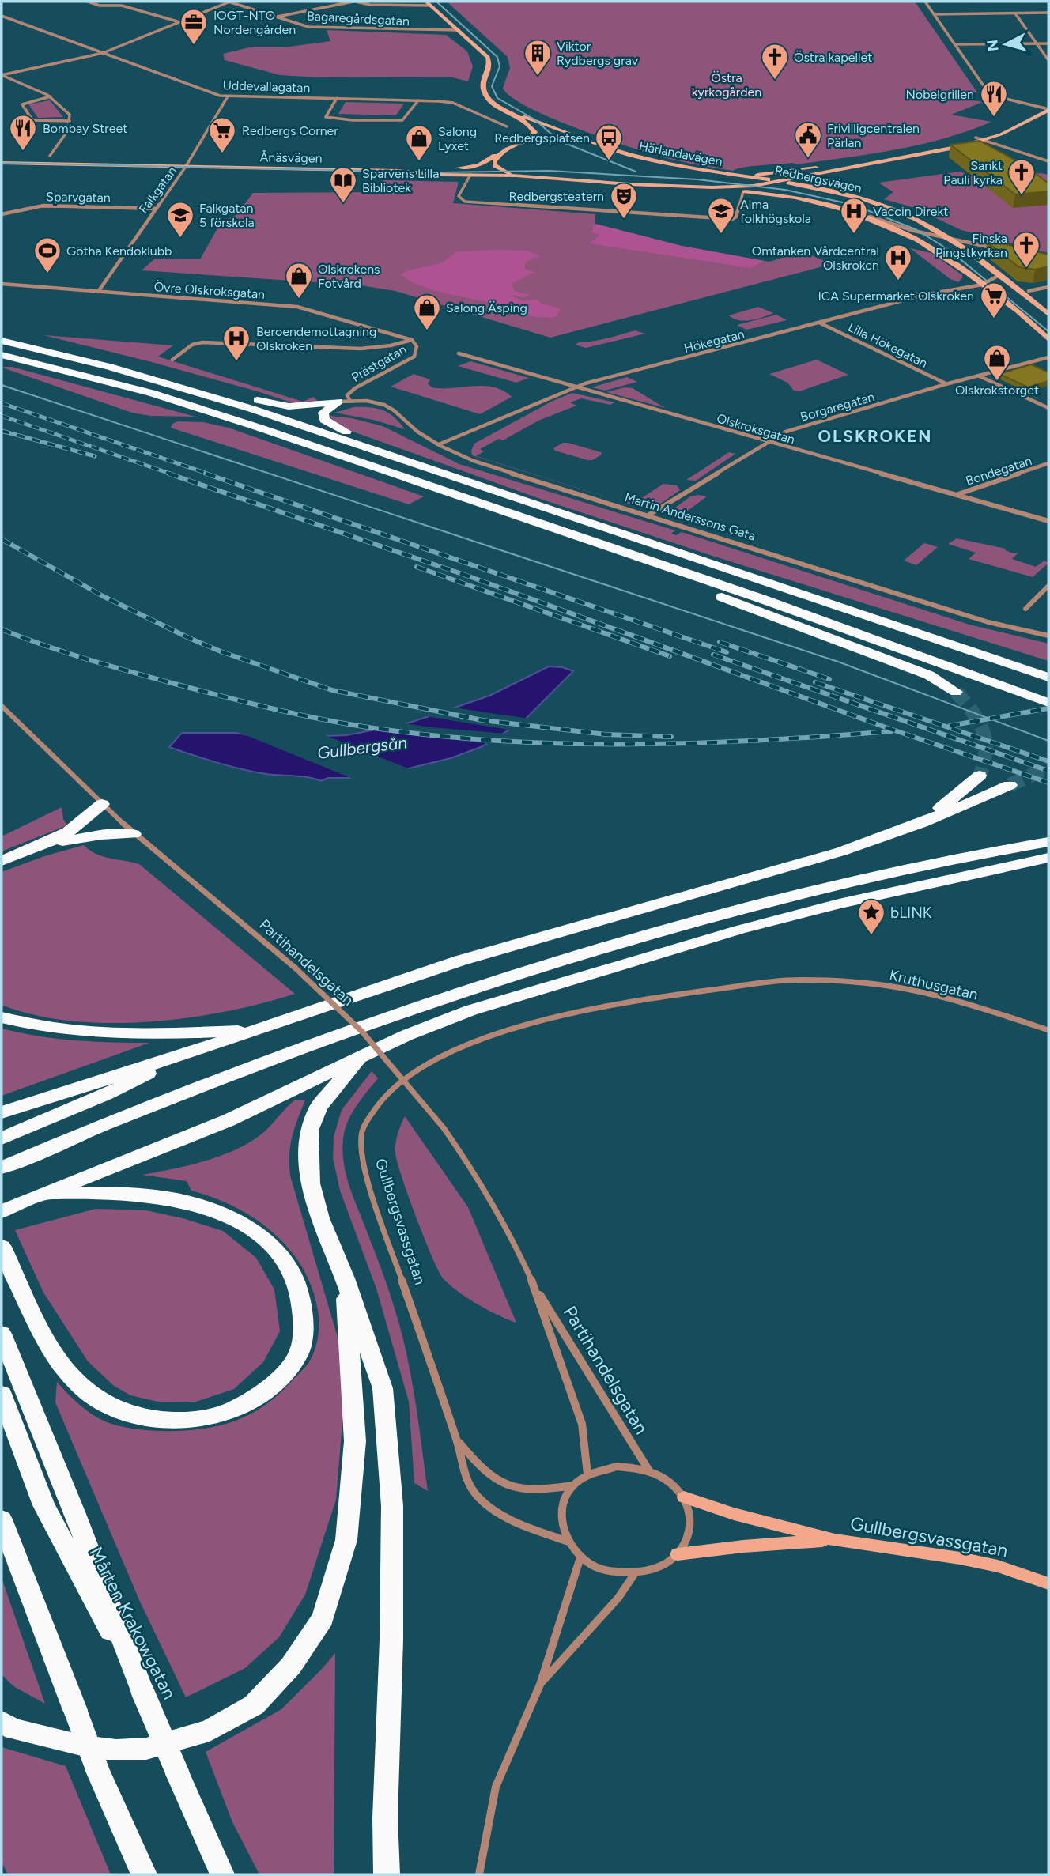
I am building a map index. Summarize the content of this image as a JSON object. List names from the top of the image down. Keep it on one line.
{"streets":{"highway":["Mårten Krakowgatan"],"street":["Bagaregårdsgatan","Uddevallagatan","Härlandavägen","Ånäsvägen","Redbergsvägen","Falkgatan","Sparvgatan","Övre Olskroksgatan","Hökegatan","Lilla Hökegatan","Prästgatan","Borgaregatan","Olskroksgatan","Bondegatan","Martin Anderssons Gata","Partihandelsgatan","Kruthusgatan","Gullbergsvassgatan"]},"crossings":[["Bagaregårdsgatan","Härlandavägen"],["Uddevallagatan","Falkgatan"],["Härlandavägen","Redbergsvägen"],["Ånäsvägen","Redbergsvägen"],["Ånäsvägen","Falkgatan"],["Redbergsvägen","Hökegatan"],["Falkgatan","Sparvgatan"],["Falkgatan","Övre Olskroksgatan"],["Övre Olskroksgatan","Prästgatan"],["Hökegatan","Lilla Hökegatan"],["Hökegatan","Olskroksgatan"],["Hökegatan","Martin Anderssons Gata"],["Lilla Hökegatan","Borgaregatan"],["Prästgatan","Martin Anderssons Gata"],["Borgaregatan","Olskroksgatan"],["Borgaregatan","Martin Anderssons Gata"],["Olskroksgatan","Bondegatan"],["Partihandelsgatan","Gullbergsvassgatan"],["Kruthusgatan","Gullbergsvassgatan"]],"districts":["OLSKROKEN"],"water":["Gullbergsån"],"parks":["Östra kyrkogården"],"places":{"office":["IOGT-NTO Nordengården"],"building":["Viktor Rydbergs grav"],"church":["Östra kapellet","Sankt Pauli kyrka","Finska Pingstkyrkan"],"restaurant":["Nobelgrillen","Bombay Street"],"supermarket":["Redbergs Corner","ICA Supermarket Olskroken"],"public building":["Frivilligcentralen Pärlan"],"bus stop":["Redbergsplatsen"],"shop":["Salong Lyxet","Olskrokens Fotvård","Salong Äsping","Olskrokstorget"],"library":["Sparvens Lilla Bibliotek"],"theatre":["Redbergsteatern"],"school or university":["Alma folkhögskola","Falkgatan 5 förskola"],"hospital":["Vaccin Direkt","Omtanken Vårdcentral Olskroken","Beroendemottagning Olskroken"],"sports":["Götha Kendoklubb"],"place":["bLINK"]},"north":"left"}
